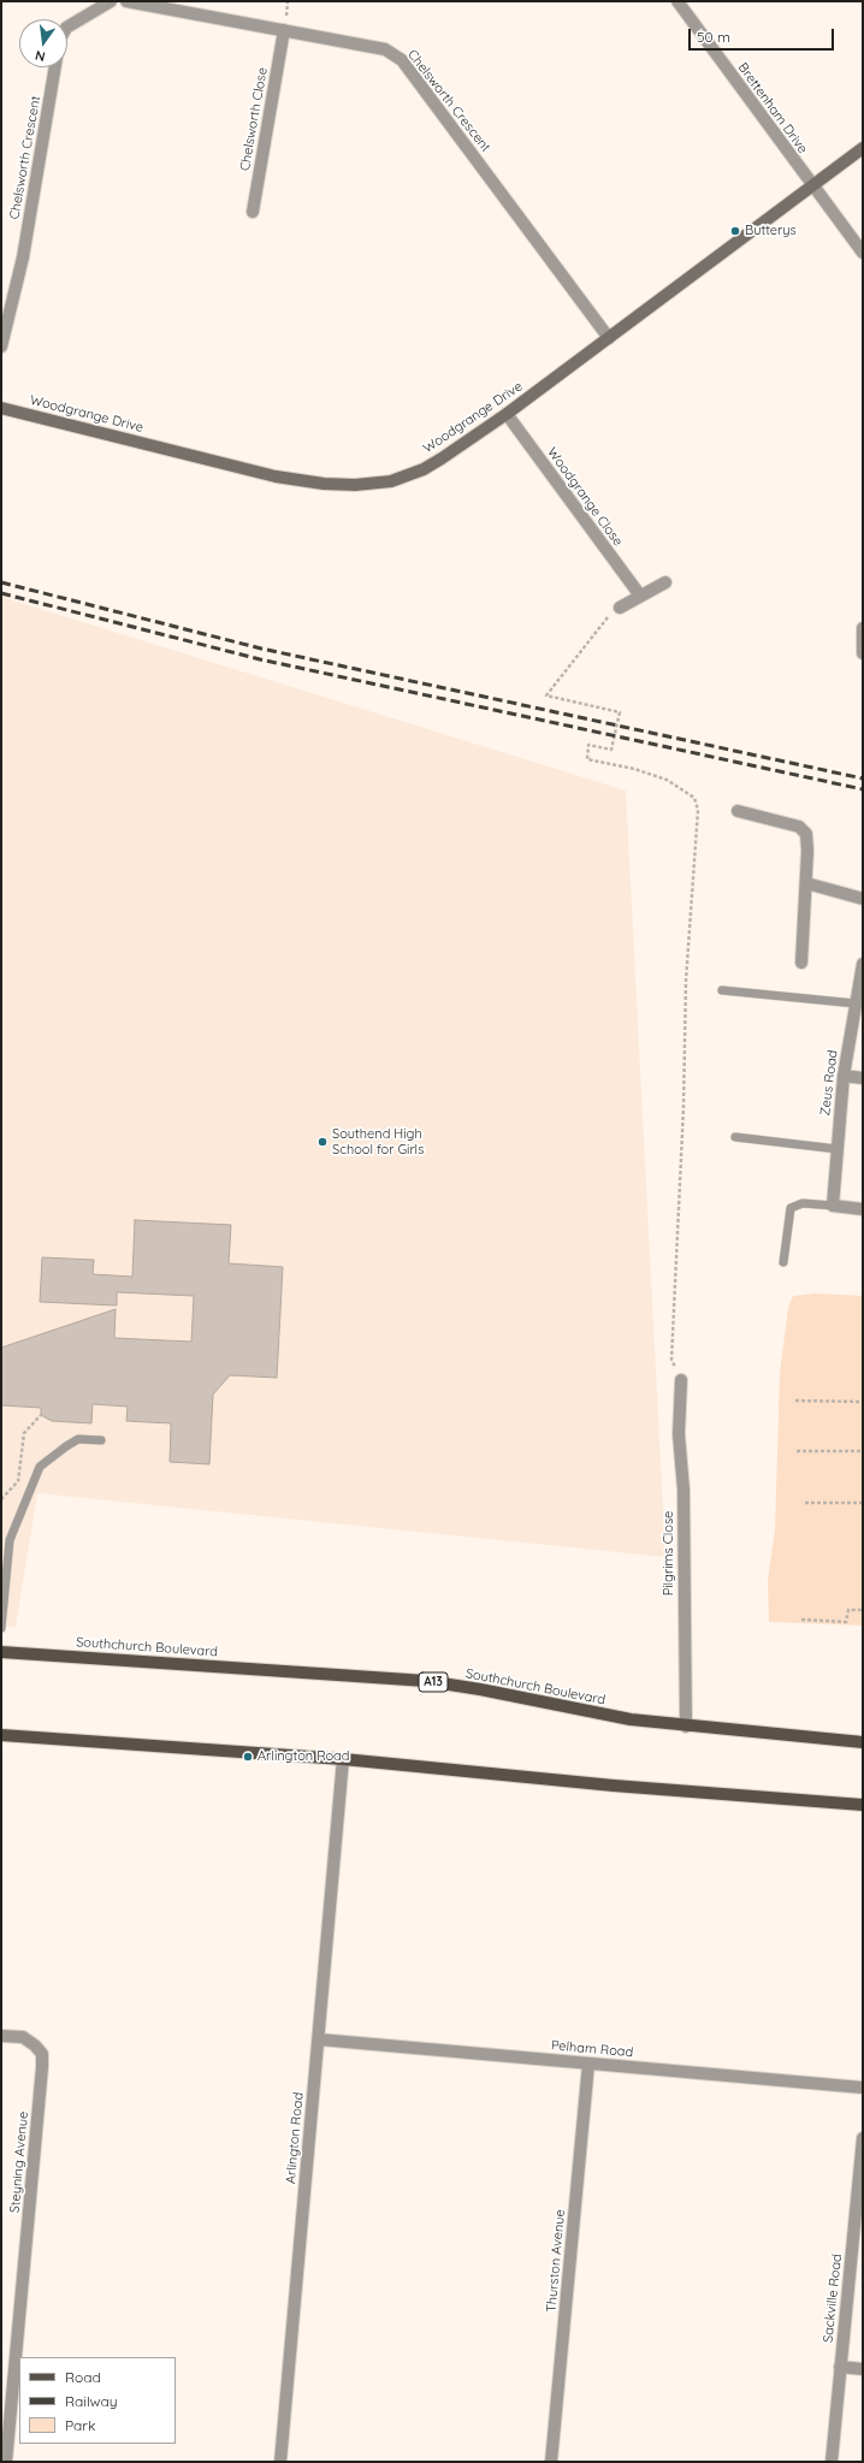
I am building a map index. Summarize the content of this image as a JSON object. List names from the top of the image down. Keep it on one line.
{"streets":{"main road":["Southchurch Boulevard","A13"],"street":["Chelsworth Crescent","Brettenham Drive","Chelsworth Close","Woodgrange Drive","Woodgrange Close","Zeus Road","Pilgrims Close","Pelham Road","Arlington Road","Steyning Avenue","Thurston Avenue","Sackville Road"]},"crossings":[["Chelsworth Crescent","Chelsworth Close"],["Chelsworth Crescent","Woodgrange Drive"],["Brettenham Drive","Woodgrange Drive"],["Woodgrange Drive","Woodgrange Close"],["Pilgrims Close","Southchurch Boulevard"],["Pelham Road","Arlington Road"],["Pelham Road","Thurston Avenue"]],"places":["Butterys","Southend High School for Girls","Arlington Road"],"legend":["Road","Railway","Park"],"scale_bar":"50 m","north":"bottom"}
